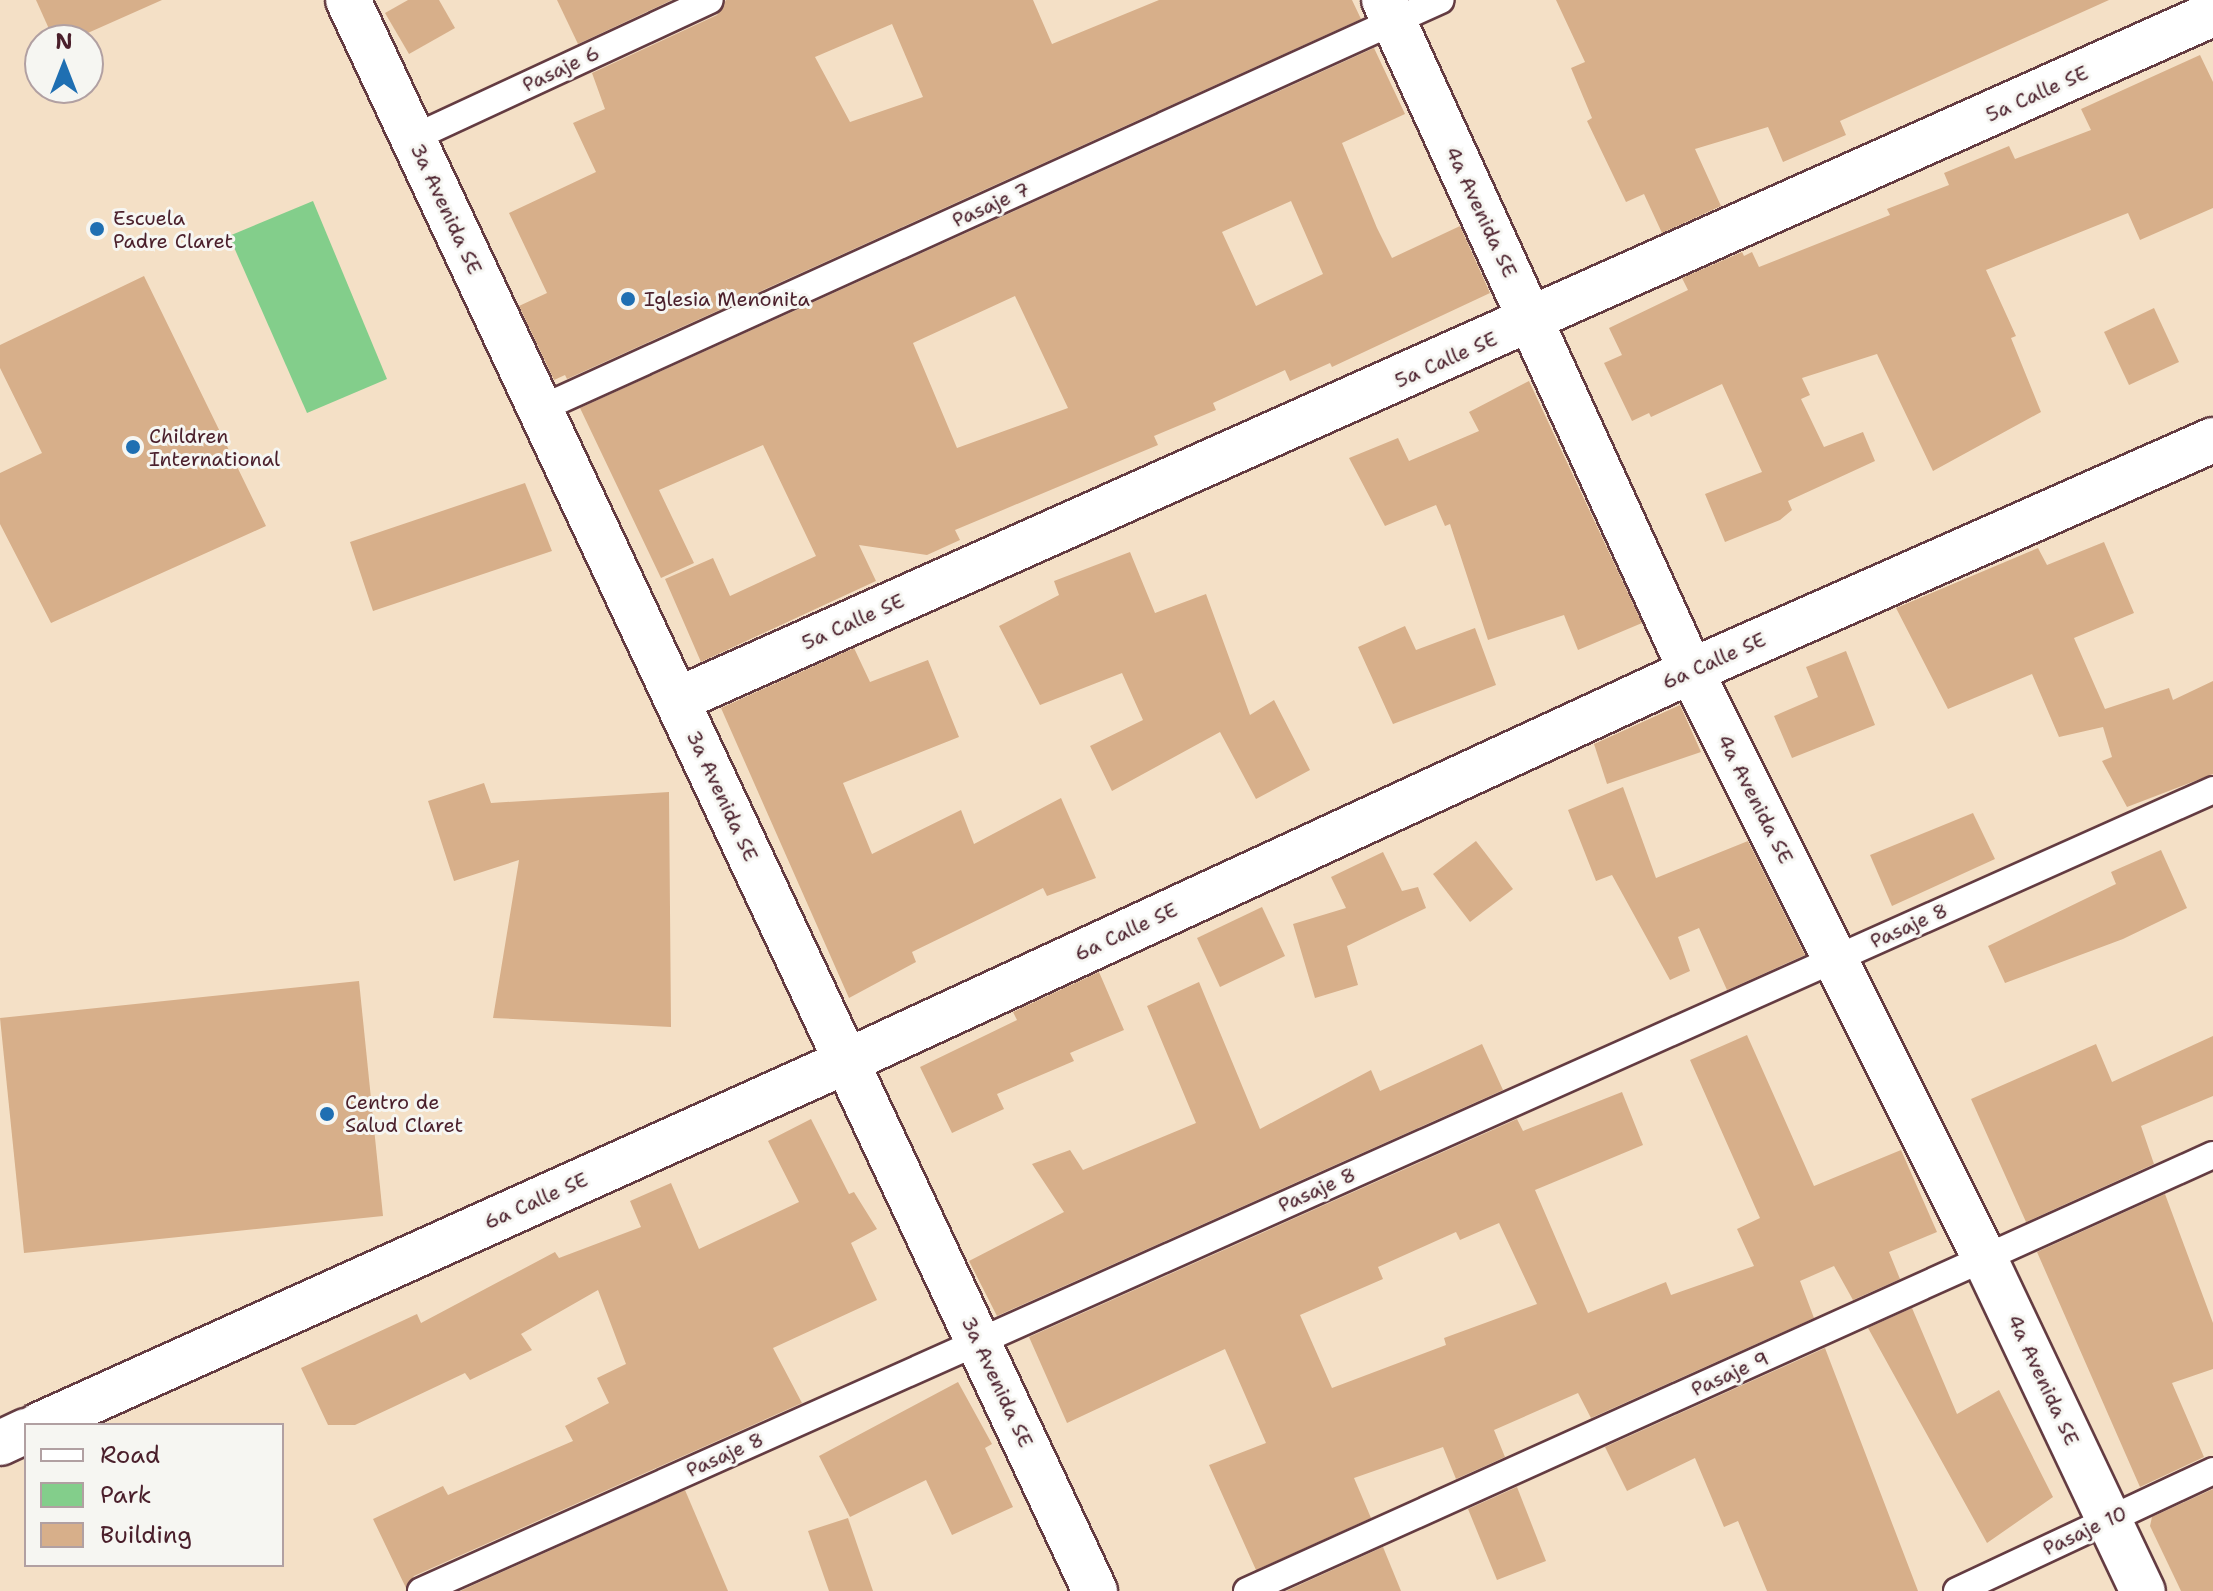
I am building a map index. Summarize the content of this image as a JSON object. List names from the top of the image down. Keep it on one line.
{"streets":{"street":["5a Calle SE","3a Avenida SE","4a Avenida SE","6a Calle SE"],"lane":["Pasaje 6","Pasaje 7","Pasaje 8","Pasaje 9","Pasaje 10"]},"crossings":[["Pasaje 6","3a Avenida SE"],["5a Calle SE","3a Avenida SE"],["5a Calle SE","4a Avenida SE"],["Pasaje 7","3a Avenida SE"],["Pasaje 7","4a Avenida SE"],["3a Avenida SE","6a Calle SE"],["3a Avenida SE","Pasaje 8"],["4a Avenida SE","6a Calle SE"],["4a Avenida SE","Pasaje 8"],["4a Avenida SE","Pasaje 9"],["4a Avenida SE","Pasaje 10"]],"places":["Escuela Padre Claret","Iglesia Menonita","Children International","Centro de Salud Claret"],"legend":["Road","Park","Building"],"north":"top"}
